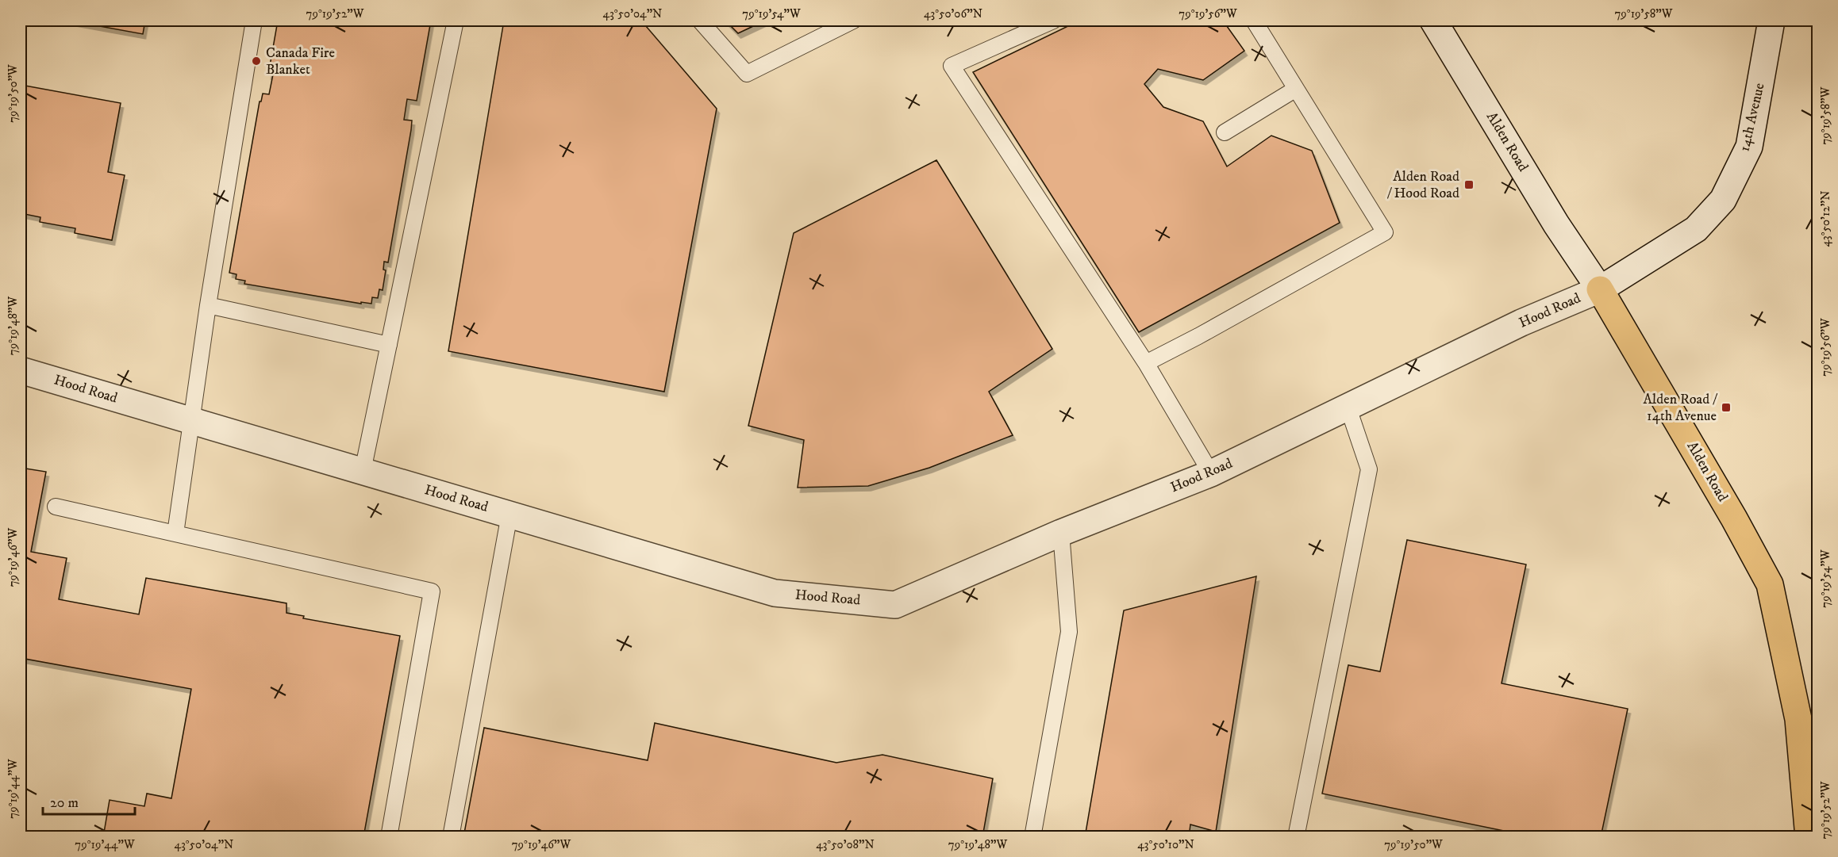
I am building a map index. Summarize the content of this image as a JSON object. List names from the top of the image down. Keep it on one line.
{"streets":{"main road":["Alden Road"],"street":["14th Avenue","Hood Road"]},"crossings":[["14th Avenue","Alden Road"],["14th Avenue","Hood Road"],["Alden Road","Hood Road"]],"places":{"other":["Canada Fire Blanket"],"transit":["Alden Road / Hood Road","Alden Road / 14th Avenue"]},"scale_bar":"20 m","coordinates":["79°19'52\"W","43°50'04\"N","79°19'54\"W","43°50'06\"N","79°19'56\"W","79°19'58\"W","79°19'50\"W","43°50'12\"N","79°19'48\"W","79°19'46\"W","79°19'44\"W","43°50'08\"N","43°50'10\"N"]}
